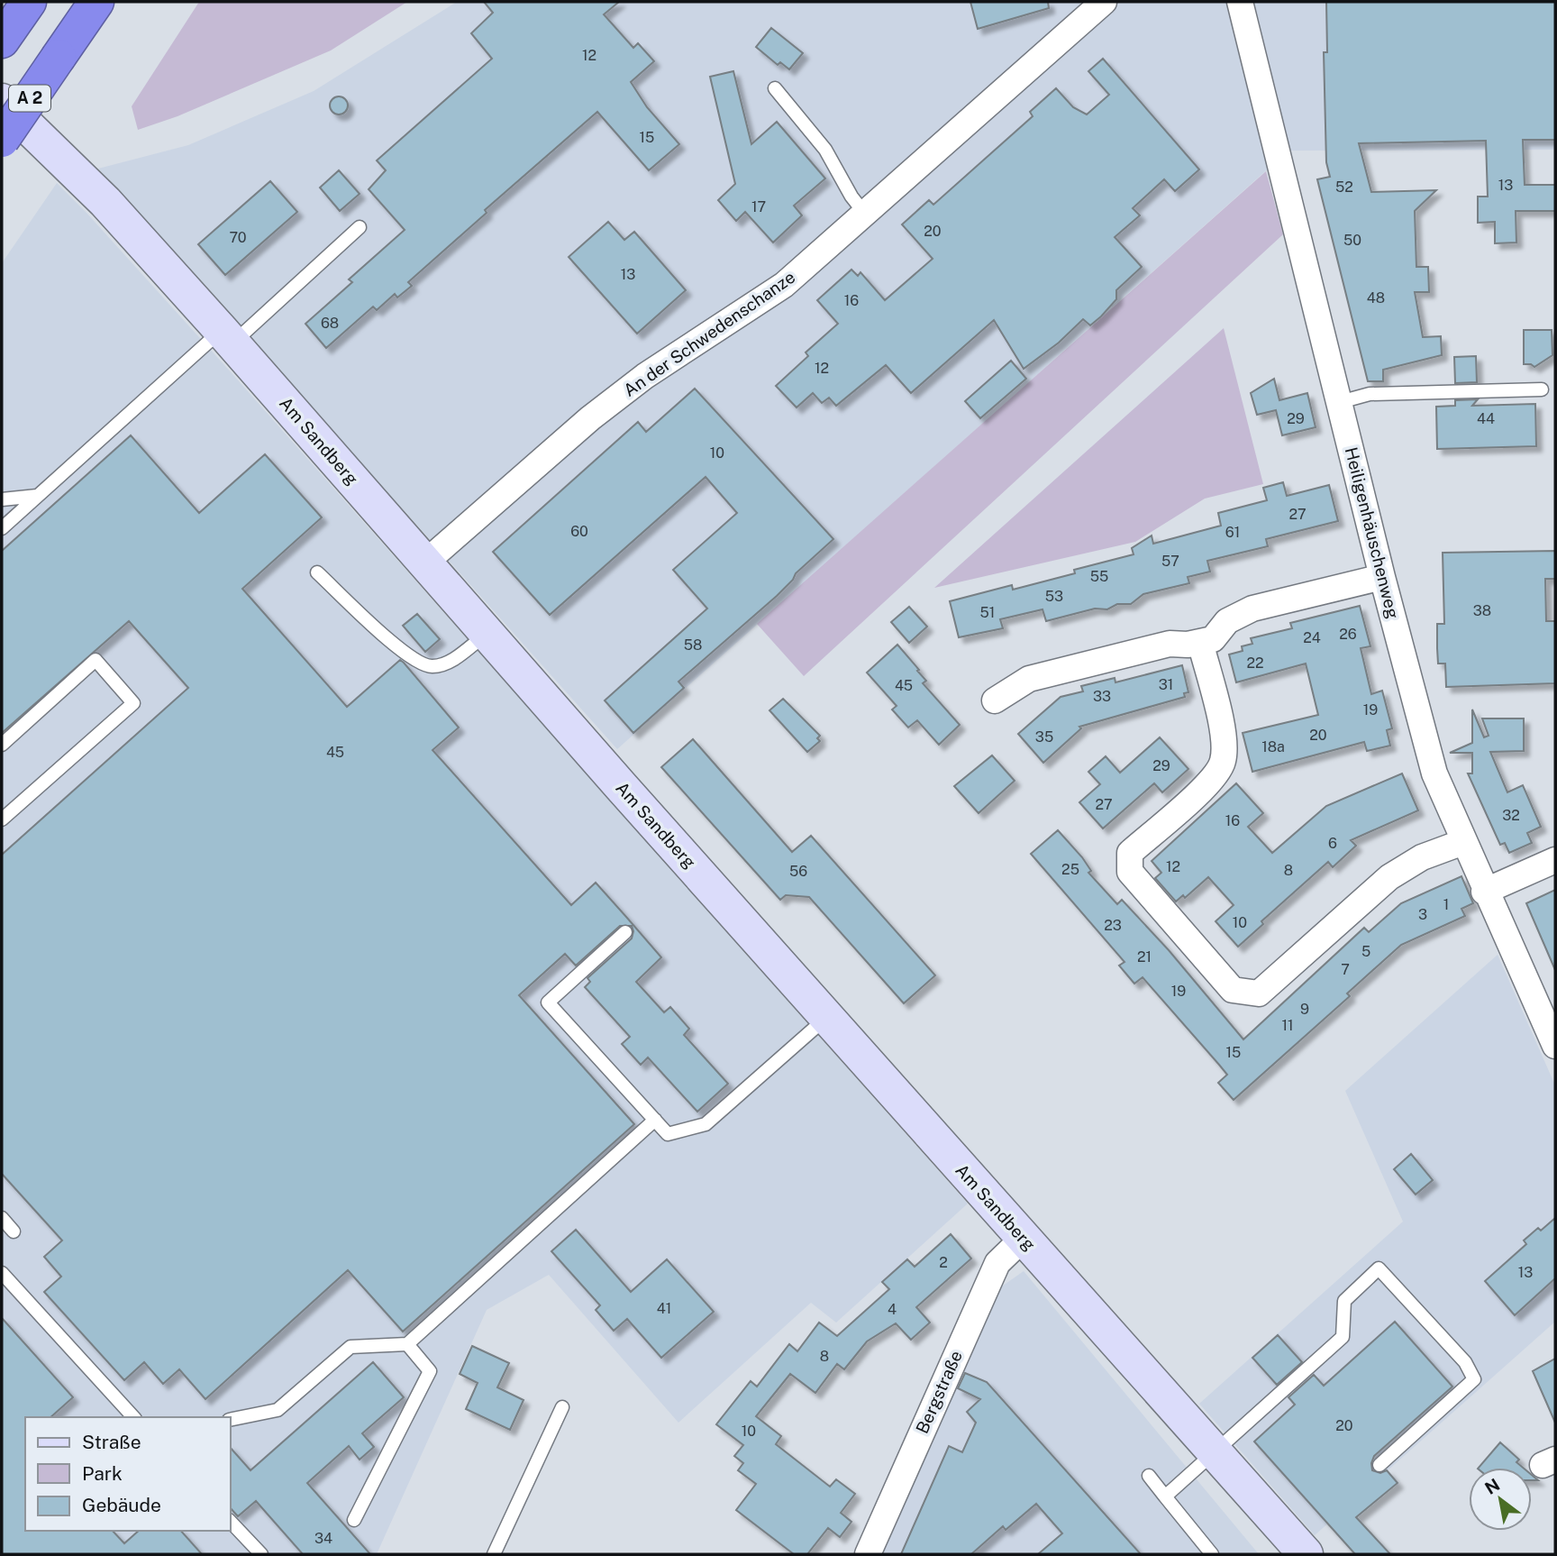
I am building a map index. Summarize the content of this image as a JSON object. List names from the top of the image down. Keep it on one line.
{"streets":{"highway":["A 2"],"main road":["Am Sandberg"],"street":["An der Schwedenschanze","Heiligenhäuschenweg","Bergstraße"]},"crossings":[["An der Schwedenschanze","Am Sandberg"],["Am Sandberg","Bergstraße"]],"house_numbers":["12","15","13","52","17","20","70","50","13","48","16","68","12","29","44","10","27","60","61","57","55","53","38","51","26","24","58","22","31","45","33","19","20","35","18a","45","29","27","32","16","6","12","25","8","56","1","3","10","23","5","21","7","19","9","11","15","2","13","41","4","8","20","10","34"],"legend":["Straße","Park","Gebäude"],"north":"top left"}
